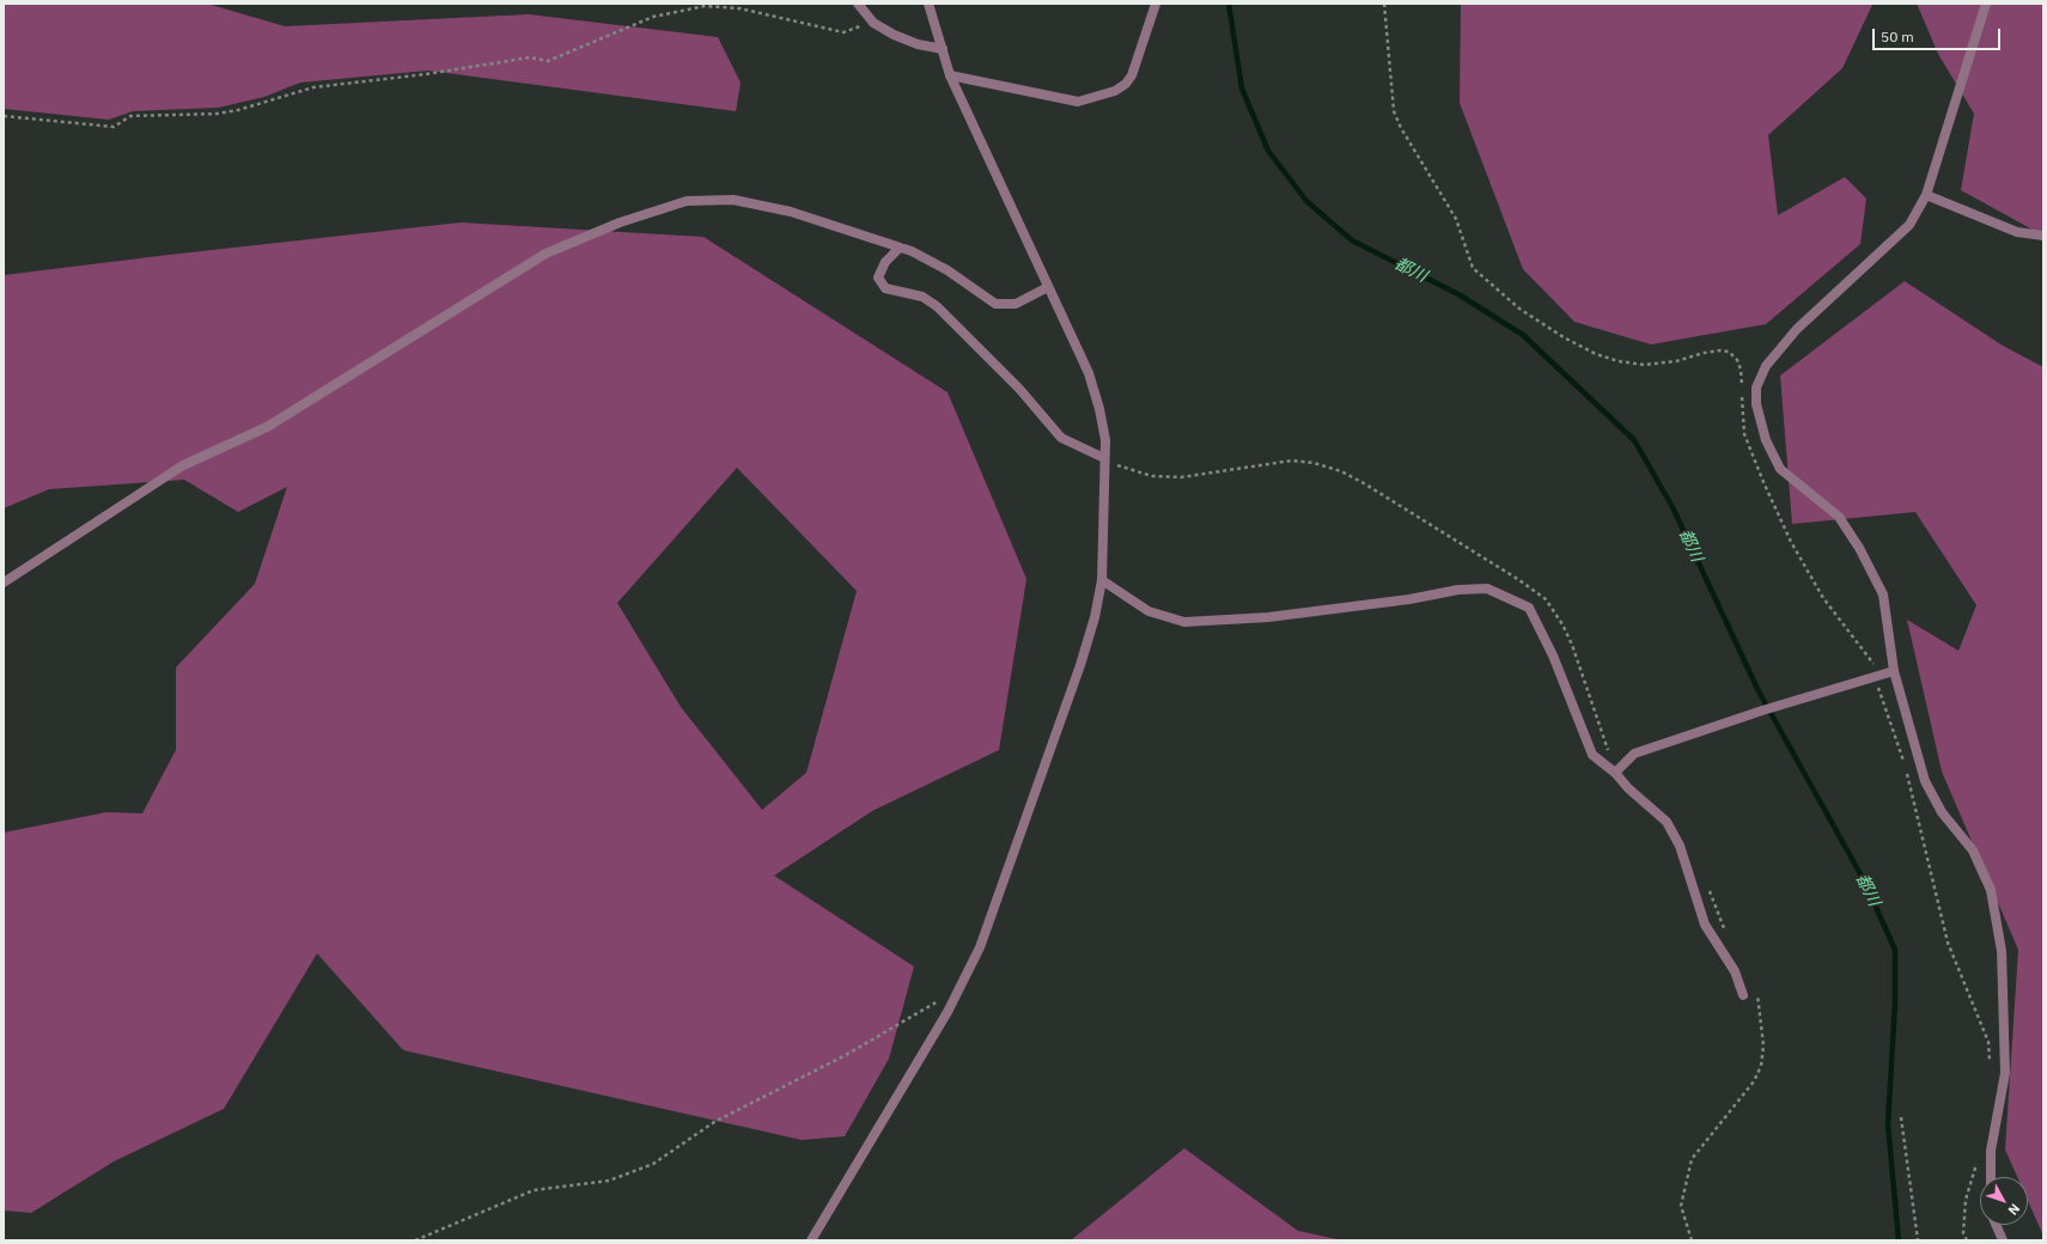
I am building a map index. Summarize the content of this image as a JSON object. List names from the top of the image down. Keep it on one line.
{"water":["都川"],"scale_bar":"50 m","north":"bottom right"}
